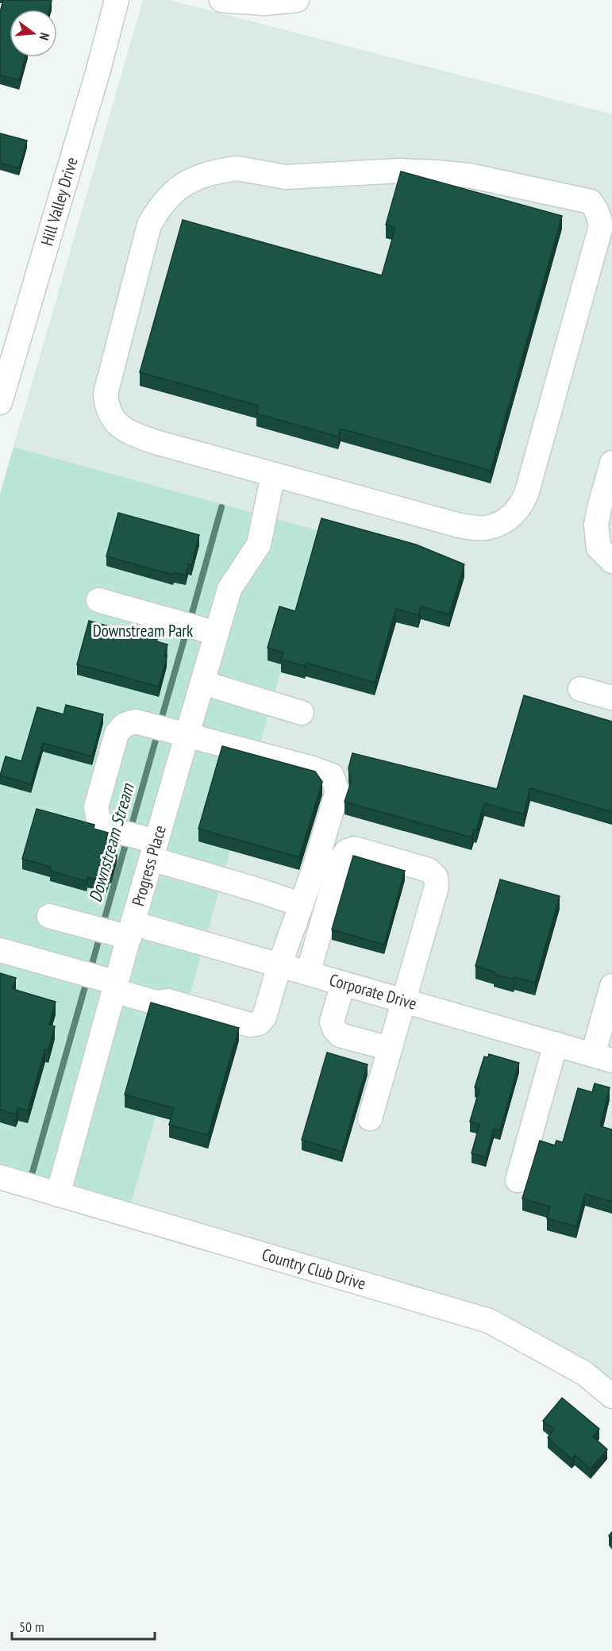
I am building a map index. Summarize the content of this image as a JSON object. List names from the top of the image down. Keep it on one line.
{"streets":{"street":["Hill Valley Drive","Progress Place","Corporate Drive","Country Club Drive"]},"crossings":[["Progress Place","Corporate Drive"],["Progress Place","Country Club Drive"]],"water":["Downstream Stream"],"parks":["Downstream Park"],"scale_bar":"50 m","north":"right"}
